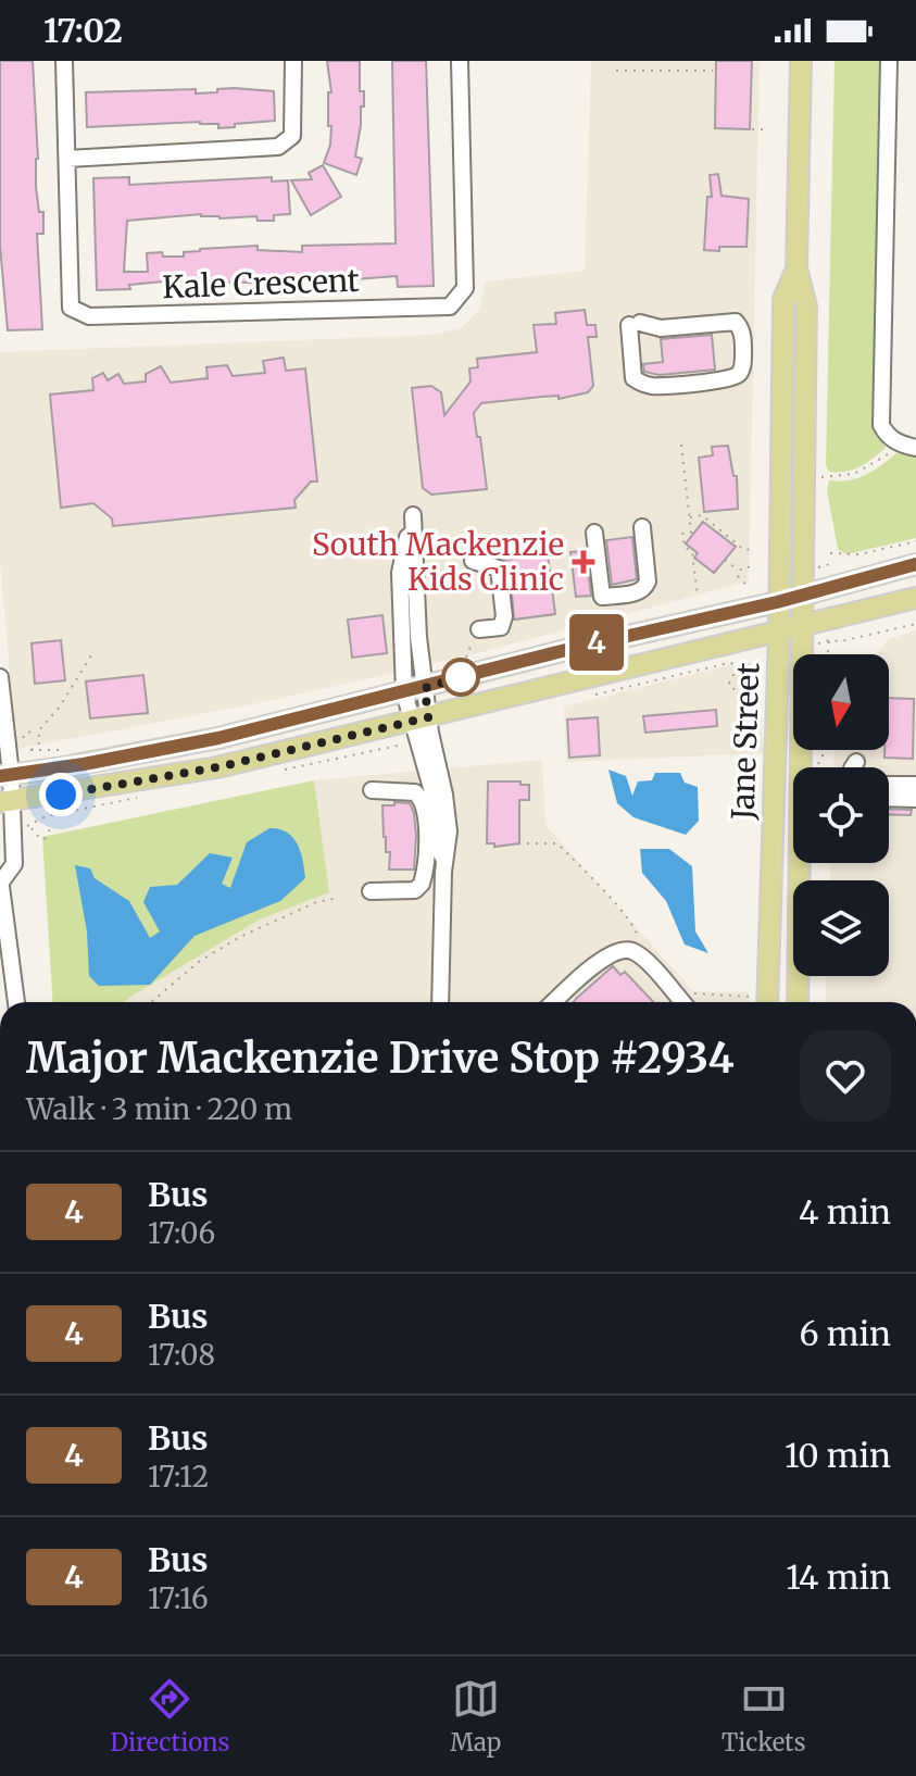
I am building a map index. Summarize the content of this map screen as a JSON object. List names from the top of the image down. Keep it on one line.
{"streets":{"main road":["Jane Street"],"street":["Kale Crescent"]},"places":{"health":["South Mackenzie Kids Clinic"]},"lines":["bus line 4"],"north":"bottom","page":{"status":"17:02","on_map":"4","heading":["Major Mackenzie Drive Stop #2934","Walk · 3 min · 220 m"],"list":[{"mark":"4","name":"Bus","note":"17:06","value":"4 min"},{"mark":"4","name":"Bus","note":"17:08","value":"6 min"},{"mark":"4","name":"Bus","note":"17:12","value":"10 min"},{"mark":"4","name":"Bus","note":"17:16","value":"14 min"}],"tabs":["Directions","Map","Tickets"]}}
